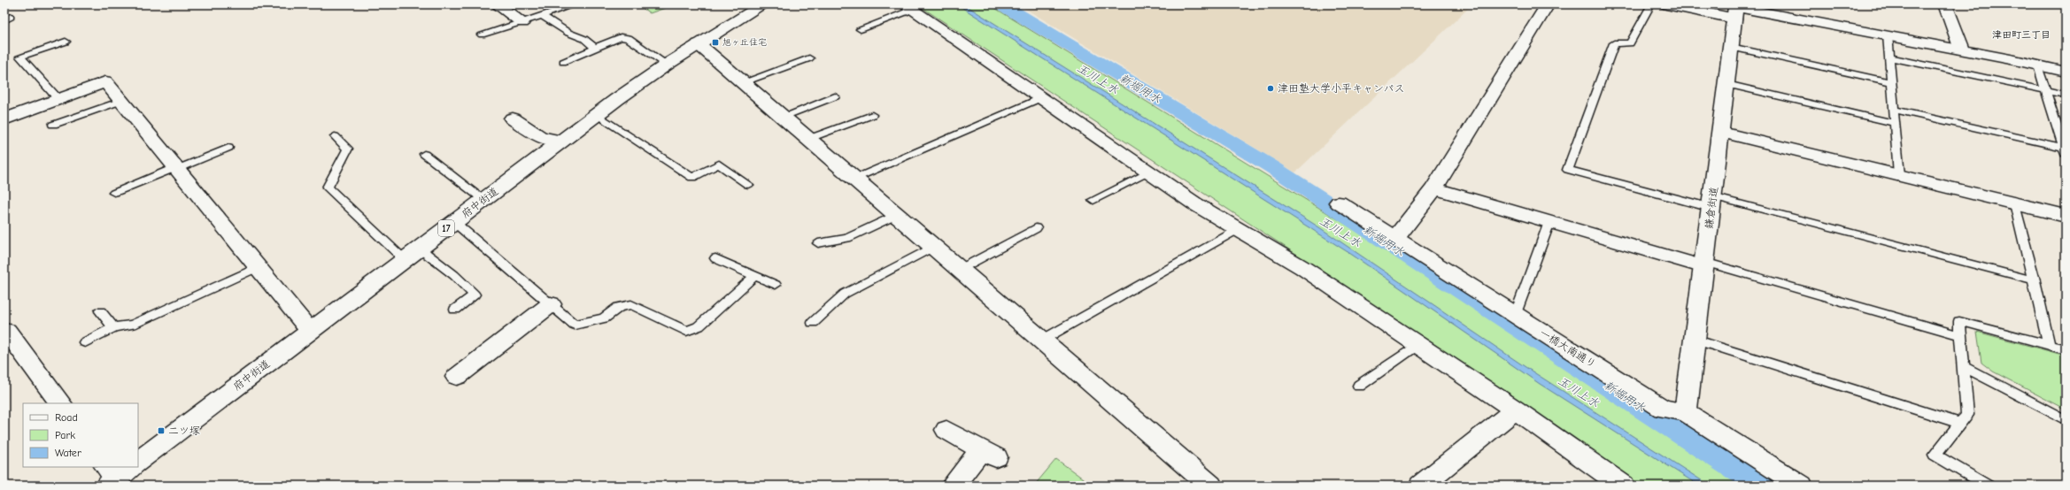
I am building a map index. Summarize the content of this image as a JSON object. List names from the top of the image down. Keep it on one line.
{"streets":{"street":["府中街道","鎌倉街道","17","一橋大南通り"]},"crossings":[["鎌倉街道","一橋大南通り"]],"districts":["津田町三丁目"],"water":["玉川上水","新堀用水"],"places":{"transit":["旭ヶ丘住宅","二ツ塚"],"other":["津田塾大学小平キャンパス"]},"legend":["Road","Park","Water"]}
